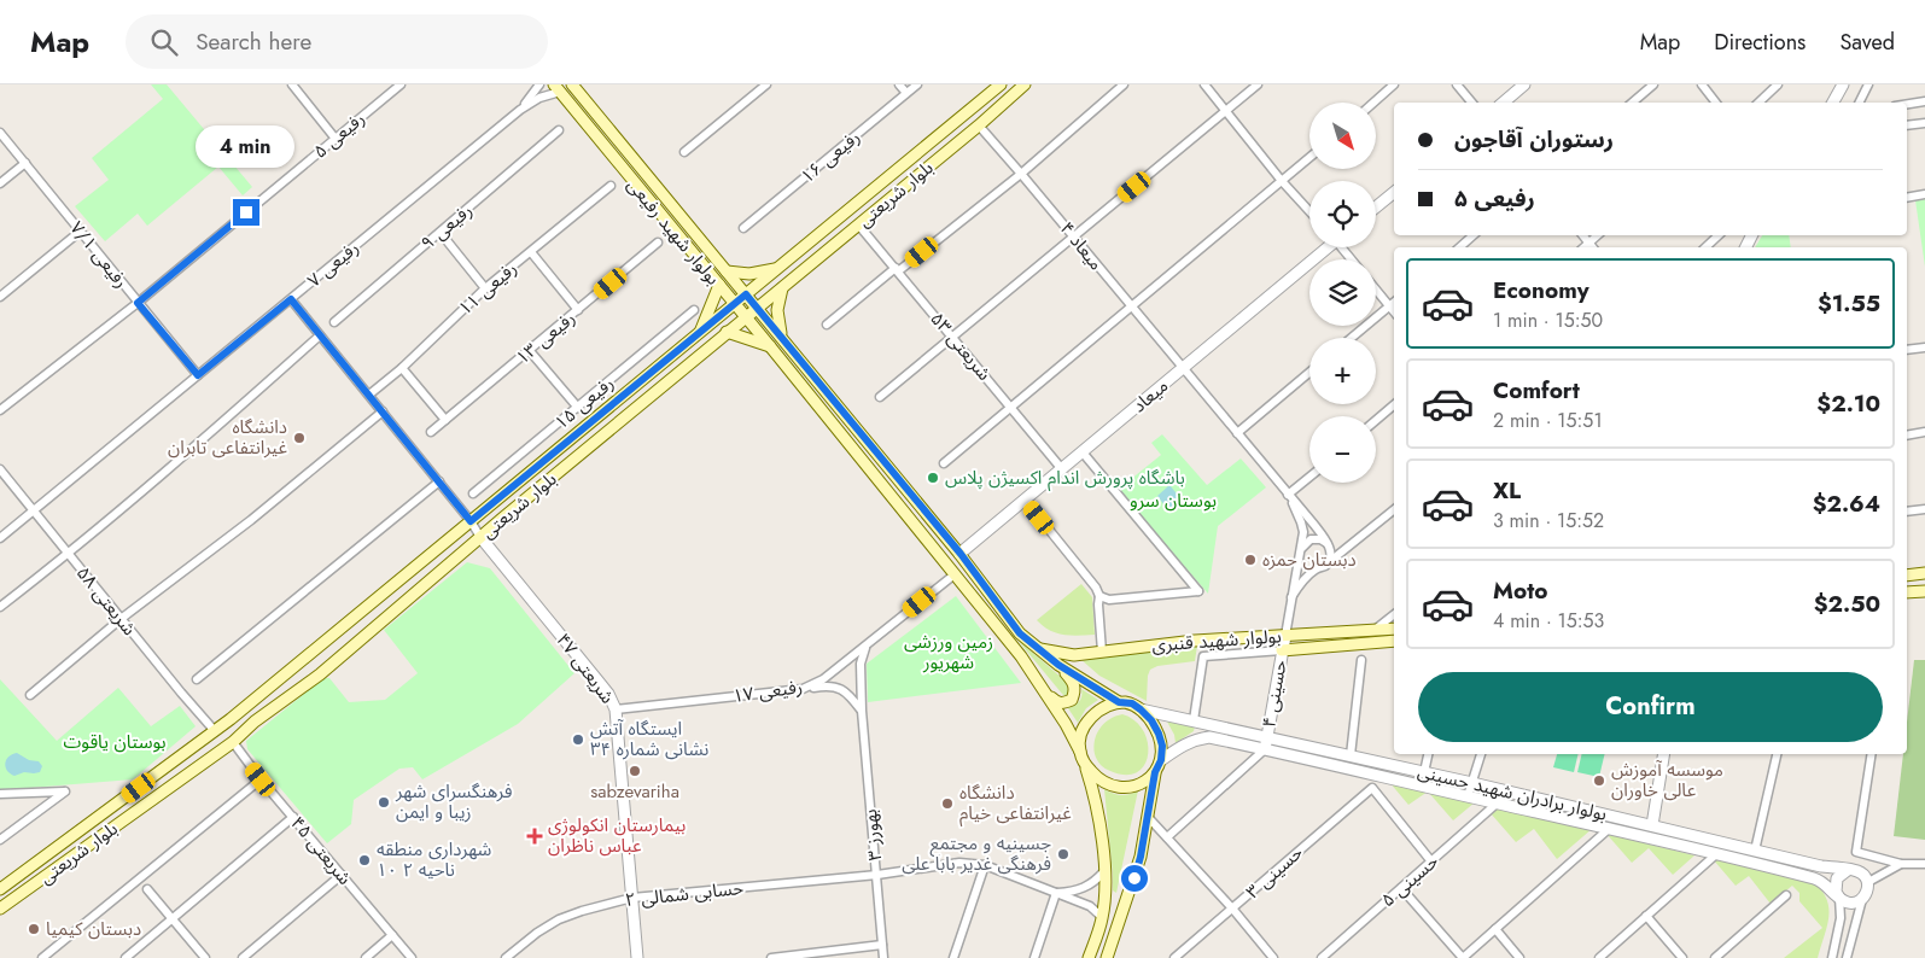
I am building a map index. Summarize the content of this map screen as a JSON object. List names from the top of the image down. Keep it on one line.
{"streets":{"main road":["بلوار شریعتی","بولوار شهید رفیعی","بولوار شهید قنبری"],"street":["رفیعی ۵","رفیعی ۱۶","رفیعی ۹","میعاد ۴","رفیعی ۷/۱","رفیعی ۷","رفیعی ۱۱","رفیعی ۱۳","شریعتی ۵۳","میعاد","رفیعی ۱۵","شریعتی ۵۸","شریعتی ۴۷","رفیعی ۱۷","حسینی ۴","بولوار برادران شهید حسینی","بهورز ۳","شریعتی ۴۵","حسینی ۳","حسینی ۵","حسابی شمالی ۲"]},"crossings":[["رفیعی ۵","رفیعی ۷/۱"],["بلوار شریعتی","بولوار شهید رفیعی"],["بلوار شریعتی","میعاد ۴"],["بلوار شریعتی","شریعتی ۵۳"],["بلوار شریعتی","شریعتی ۵۸"],["بلوار شریعتی","شریعتی ۴۷"],["بلوار شریعتی","شریعتی ۴۵"],["بولوار شهید رفیعی","میعاد"],["بولوار شهید رفیعی","بولوار شهید قنبری"],["بولوار شهید رفیعی","رفیعی ۱۷"],["بولوار شهید رفیعی","بولوار برادران شهید حسینی"],["میعاد ۴","میعاد"],["رفیعی ۷/۱","رفیعی ۷"],["رفیعی ۷","شریعتی ۵۸"],["شریعتی ۵۳","میعاد"],["بولوار شهید قنبری","حسینی ۴"],["بولوار شهید قنبری","بولوار برادران شهید حسینی"],["شریعتی ۴۷","رفیعی ۱۷"],["شریعتی ۴۷","حسابی شمالی ۲"],["رفیعی ۱۷","بهورز ۳"],["حسینی ۴","بولوار برادران شهید حسینی"],["بولوار برادران شهید حسینی","حسینی ۵"],["بهورز ۳","حسابی شمالی ۲"],["حسینی ۳","حسینی ۵"]],"parks":["بوستان سرو","زمین ورزشی شهریور","بوستان یاقوت"],"places":{"other":["دانشگاه غیرانتفاعی تابران","باشگاه پرورش اندام اکسیژن پلاس","دبستان حمزه","ایستگاه آتش نشانی شماره ۳۴","sabzevariha","موسسه آموزش عالی خاوران","فرهنگسرای شهر زیبا و ایمن","دانشگاه غیرانتفاعی خیام","جسینیه و مجتمع فرهنگی غدیر بابا علی","شهرداری منطقه ۱۰ ناحیه ۲","دبستان کیمیا"],"health":["بیمارستان انکولوژی عباس ناظران"]},"north":"bottom right","page":{"header":"Map","search":"Search here","nav":["Map","Directions","Saved"],"map_buttons":["+","−"],"banner":["رستوران آقاجون","رفیعی ۵"],"bubble":"4 min","list":[{"name":"Economy","note":"1 min · 15:50","value":"$1.55"},{"name":"Comfort","note":"2 min · 15:51","value":"$2.10"},{"name":"XL","note":"3 min · 15:52","value":"$2.64"},{"name":"Moto","note":"4 min · 15:53","value":"$2.50"}],"buttons":"Confirm"}}
